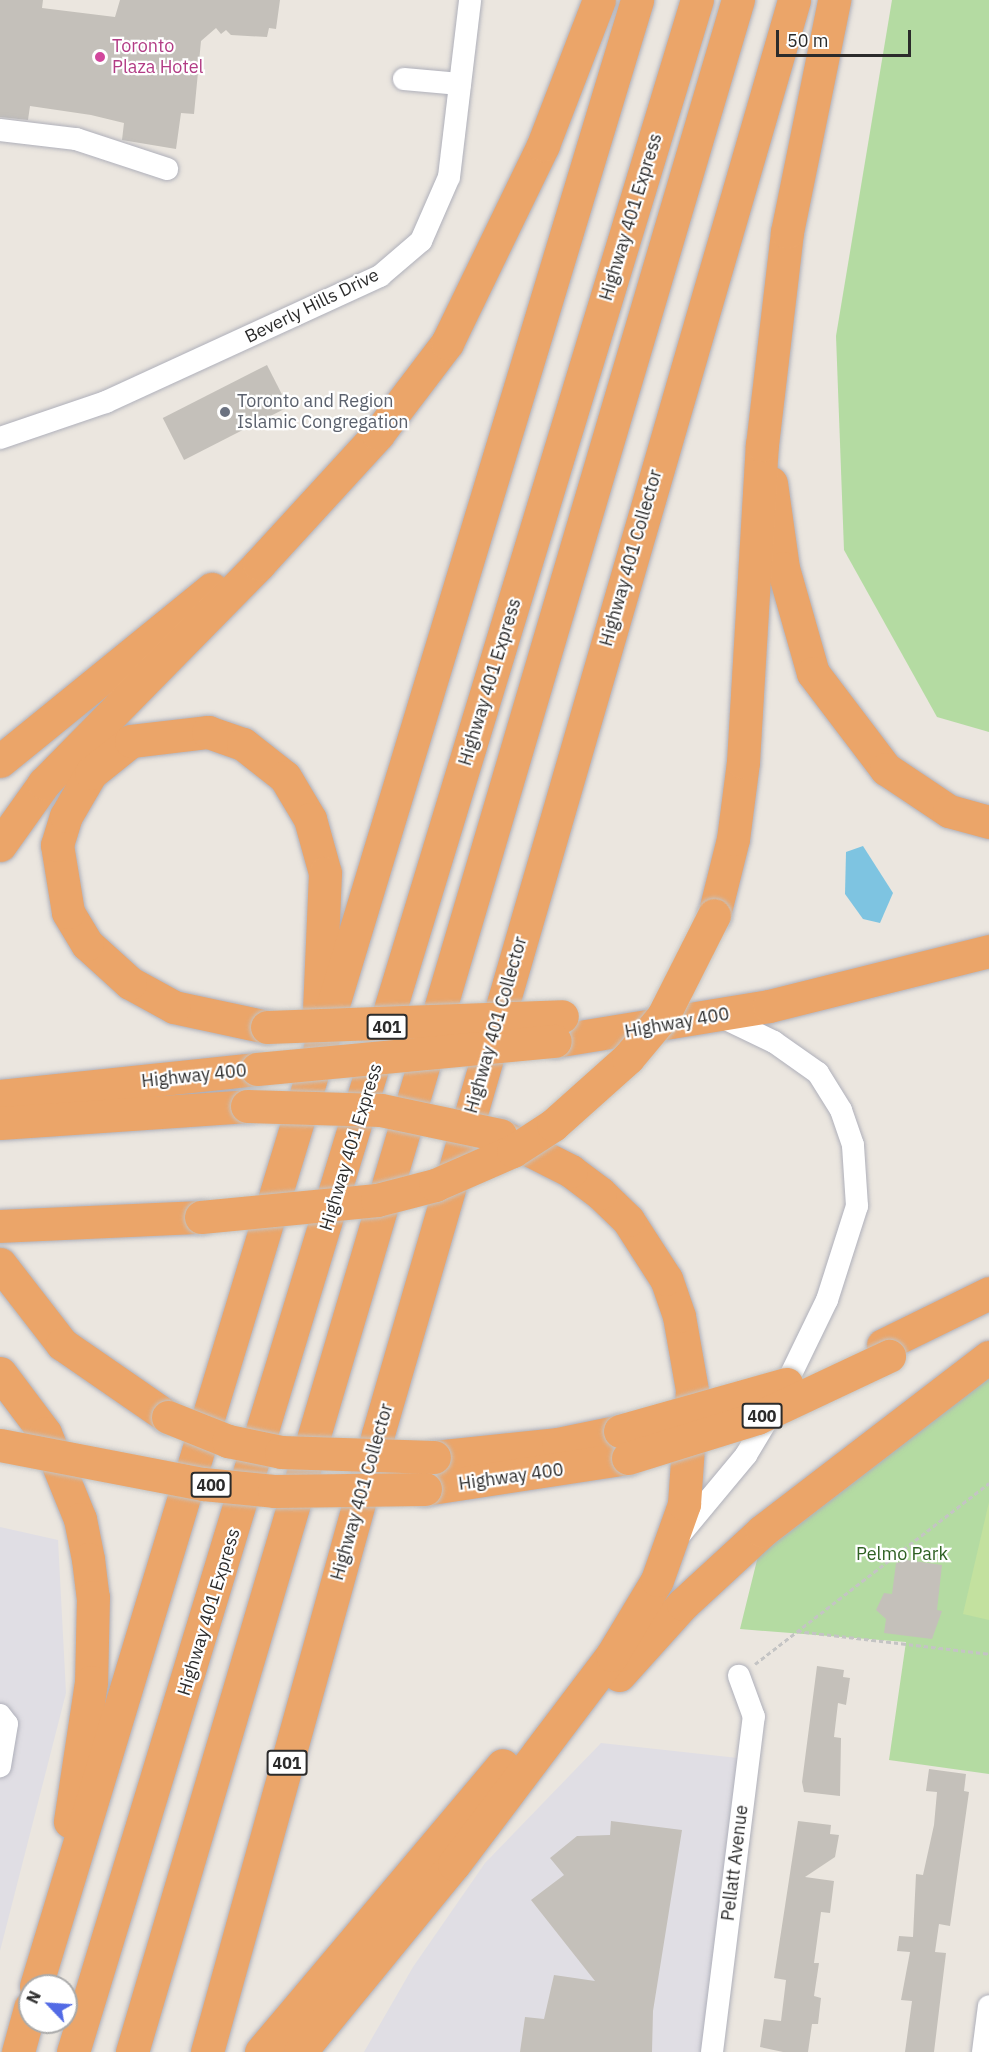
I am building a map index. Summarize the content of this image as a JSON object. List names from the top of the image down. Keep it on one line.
{"streets":{"highway":["Highway 401 Express","Highway 401 Collector","Highway 400","401","400"],"street":["Beverly Hills Drive","Pellatt Avenue"]},"parks":["Pelmo Park"],"places":["Toronto Plaza Hotel","Toronto and Region Islamic Congregation"],"scale_bar":"50 m","north":"top left"}
